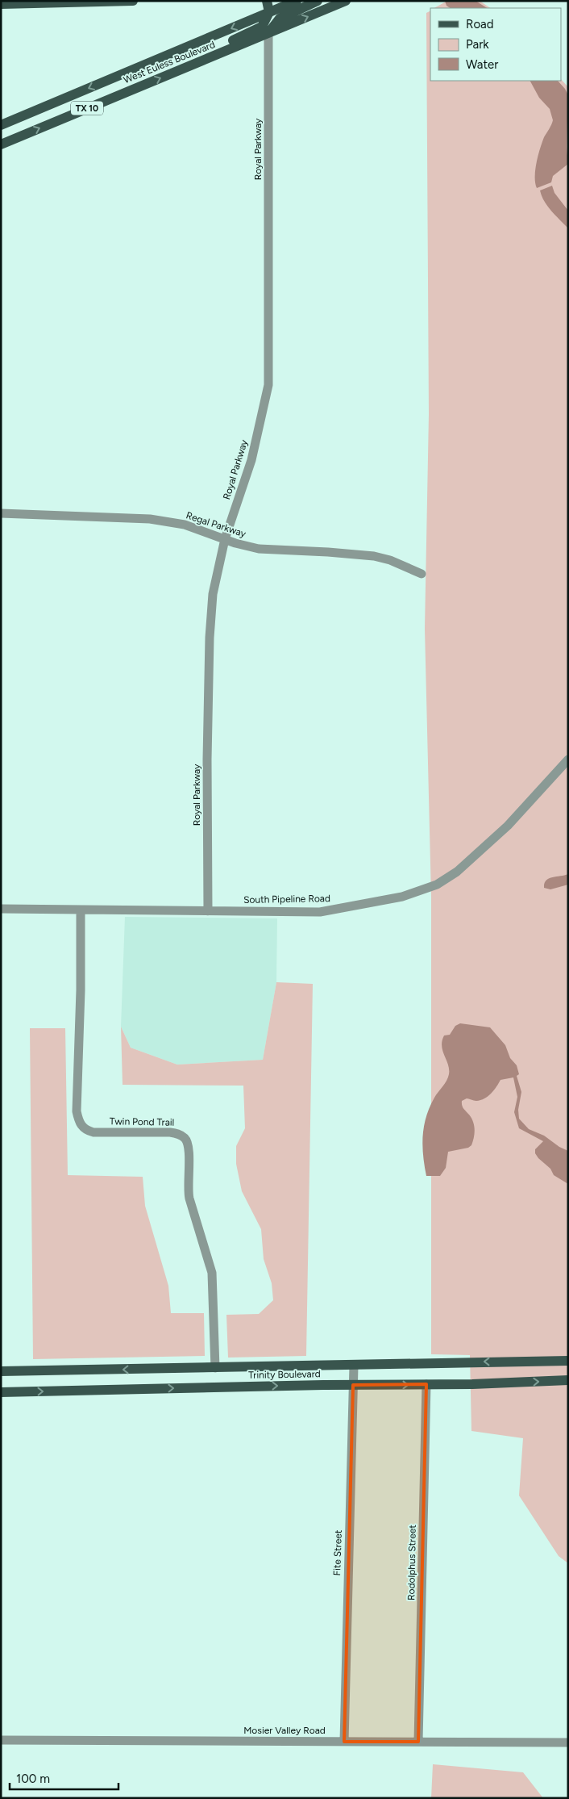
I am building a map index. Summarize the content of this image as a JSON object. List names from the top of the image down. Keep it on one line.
{"streets":{"main road":["West Euless Boulevard","TX 10","Trinity Boulevard"],"street":["Royal Parkway","Regal Parkway","South Pipeline Road","Twin Pond Trail","Fite Street","Rodolphus Street","Mosier Valley Road"]},"crossings":[["West Euless Boulevard","Royal Parkway"],["Royal Parkway","Regal Parkway"],["Royal Parkway","South Pipeline Road"],["South Pipeline Road","Twin Pond Trail"],["Twin Pond Trail","Trinity Boulevard"],["Trinity Boulevard","Fite Street"],["Trinity Boulevard","Rodolphus Street"],["Fite Street","Mosier Valley Road"],["Rodolphus Street","Mosier Valley Road"]],"legend":["Road","Park","Water"],"scale_bar":"100 m"}
